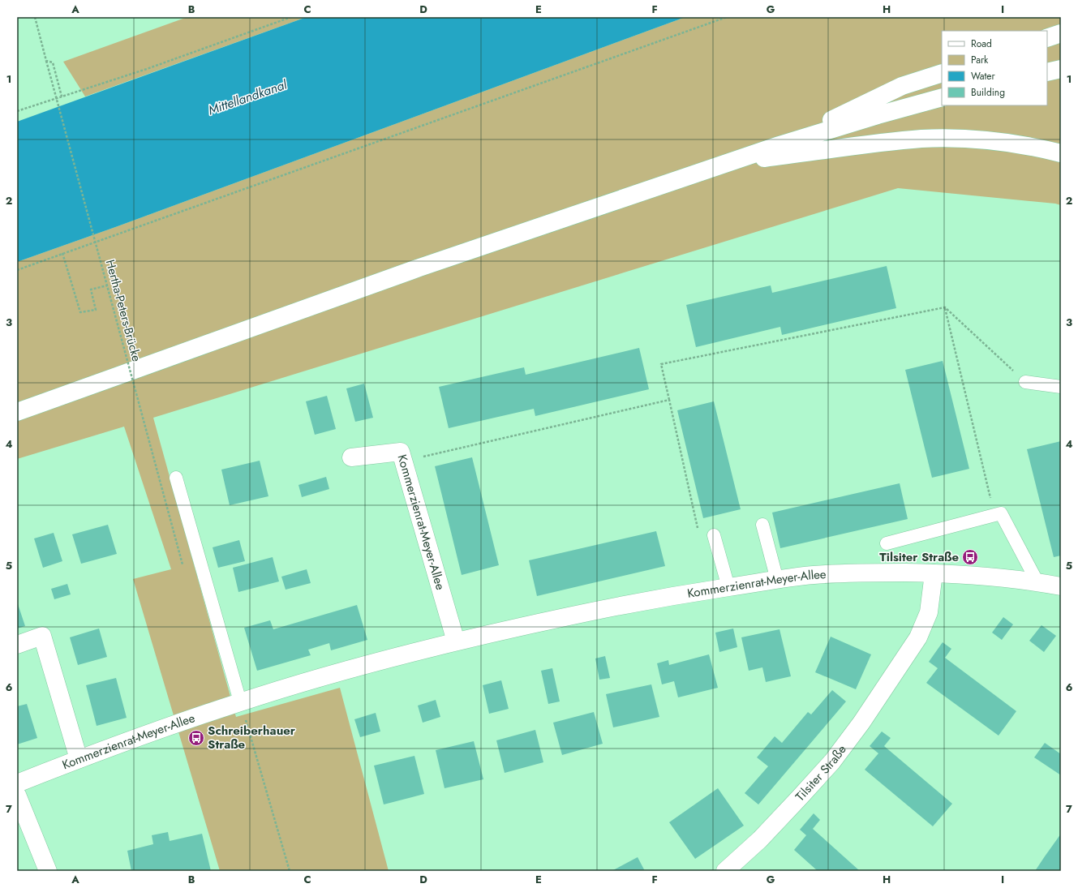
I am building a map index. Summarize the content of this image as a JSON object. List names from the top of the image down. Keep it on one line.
{"streets":{"street":["Kommerzienrat-Meyer-Allee","Tilsiter Straße"],"path":["Hertha-Peters-Brücke"]},"crossings":[["Kommerzienrat-Meyer-Allee","Tilsiter Straße"]],"water":["Mittellandkanal"],"places":{"bus stop":["Tilsiter Straße","Schreiberhauer Straße"]},"legend":["Road","Park","Water","Building"],"grid":{"columns":["A","B","C","D","E","F","G","H","I"],"rows":["1","2","3","4","5","6","7"]}}
